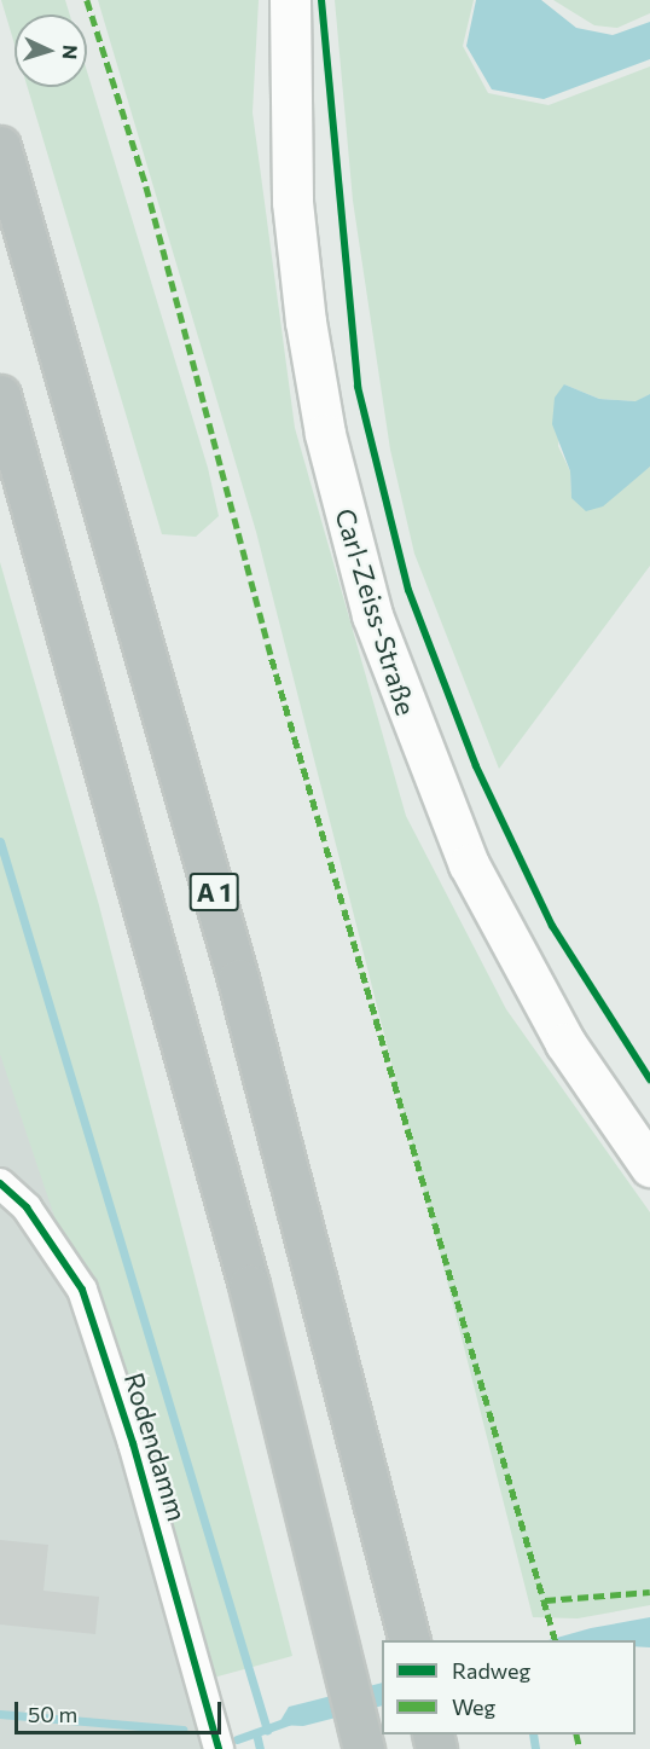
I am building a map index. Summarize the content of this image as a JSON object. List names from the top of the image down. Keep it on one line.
{"streets":{"highway":["A 1"],"main road":["Carl-Zeiss-Straße"],"street":["Rodendamm"]},"legend":["Radweg","Weg"],"scale_bar":"50 m","north":"right"}
